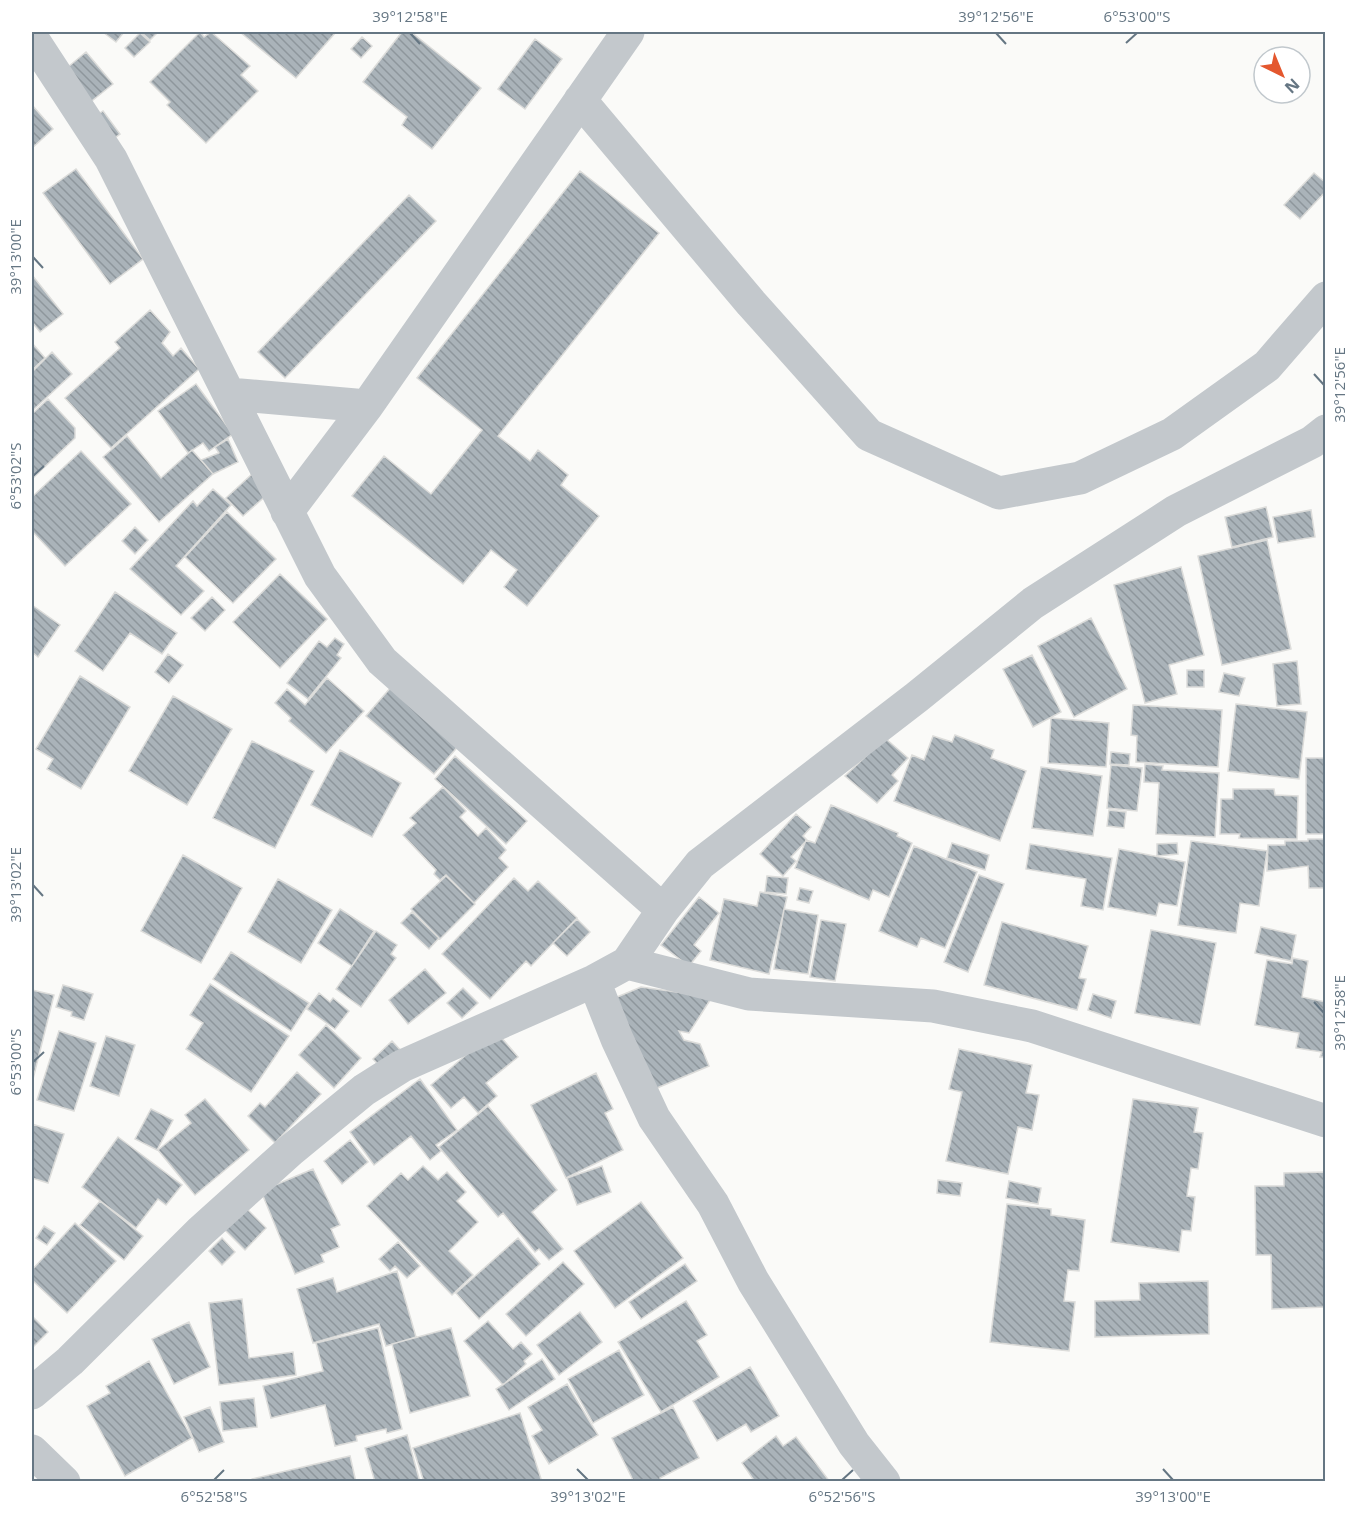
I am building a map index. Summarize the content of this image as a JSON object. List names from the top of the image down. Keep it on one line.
{"north":"bottom right","coordinates":["39°12'58\"E","39°12'56\"E","6°53'00\"S","39°13'00\"E","6°53'02\"S","39°13'02\"E","6°52'58\"S","6°52'56\"S"]}
